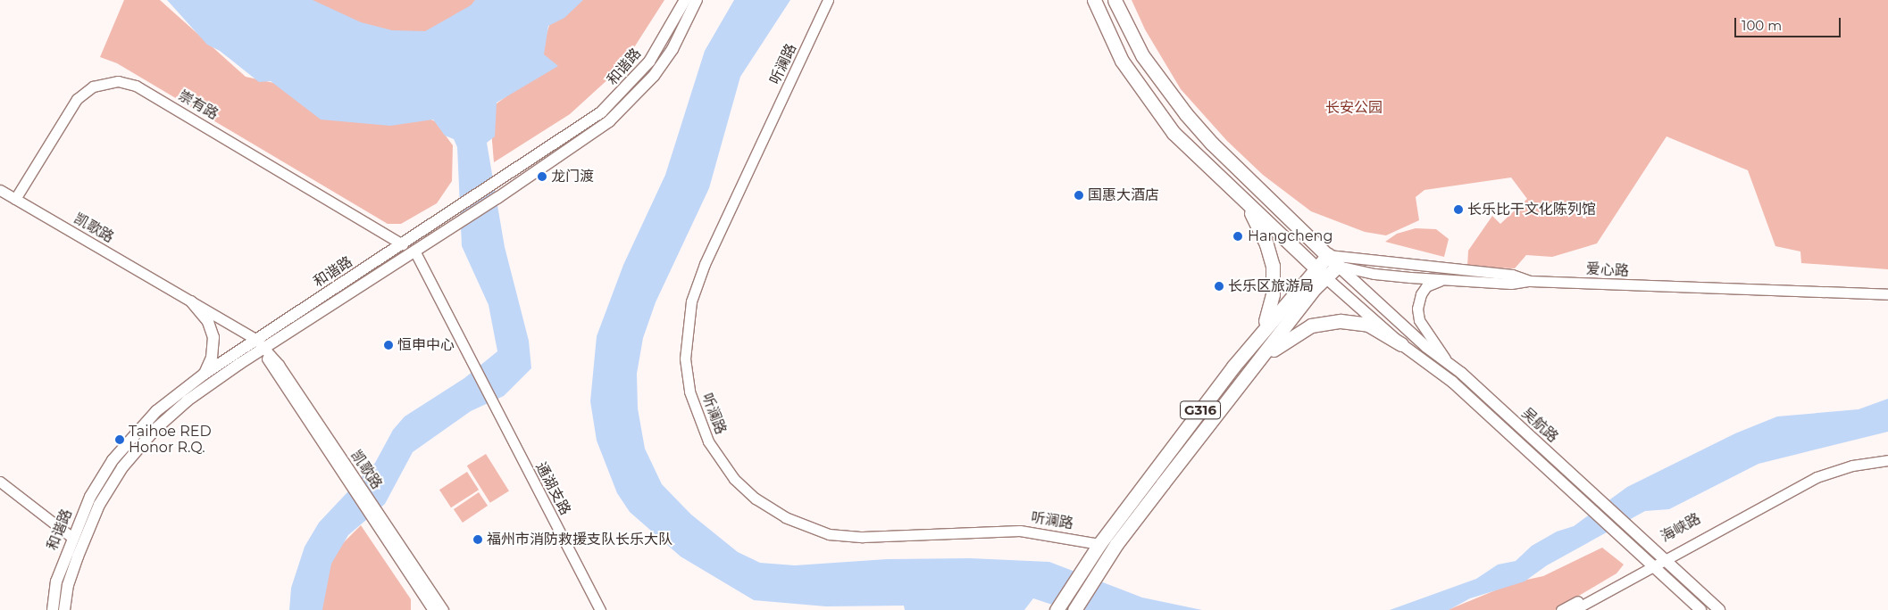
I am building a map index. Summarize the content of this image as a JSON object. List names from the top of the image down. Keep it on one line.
{"streets":{"highway":["G316"],"main road":["和谐路","吴航路"],"street":["听澜路","崇有路","凯歌路","爱心路","通湖支路","海峡路"]},"crossings":[["听澜路","G316"],["和谐路","崇有路"],["和谐路","凯歌路"],["和谐路","通湖支路"],["崇有路","凯歌路"],["爱心路","G316"],["G316","吴航路"],["吴航路","海峡路"]],"parks":["长安公园"],"places":["龙门渡","国惠大酒店","长乐比干文化陈列馆","Hangcheng","长乐区旅游局","恒申中心","Taihoe RED Honor R.Q.","福州市消防救援支队长乐大队"],"scale_bar":"100 m"}
